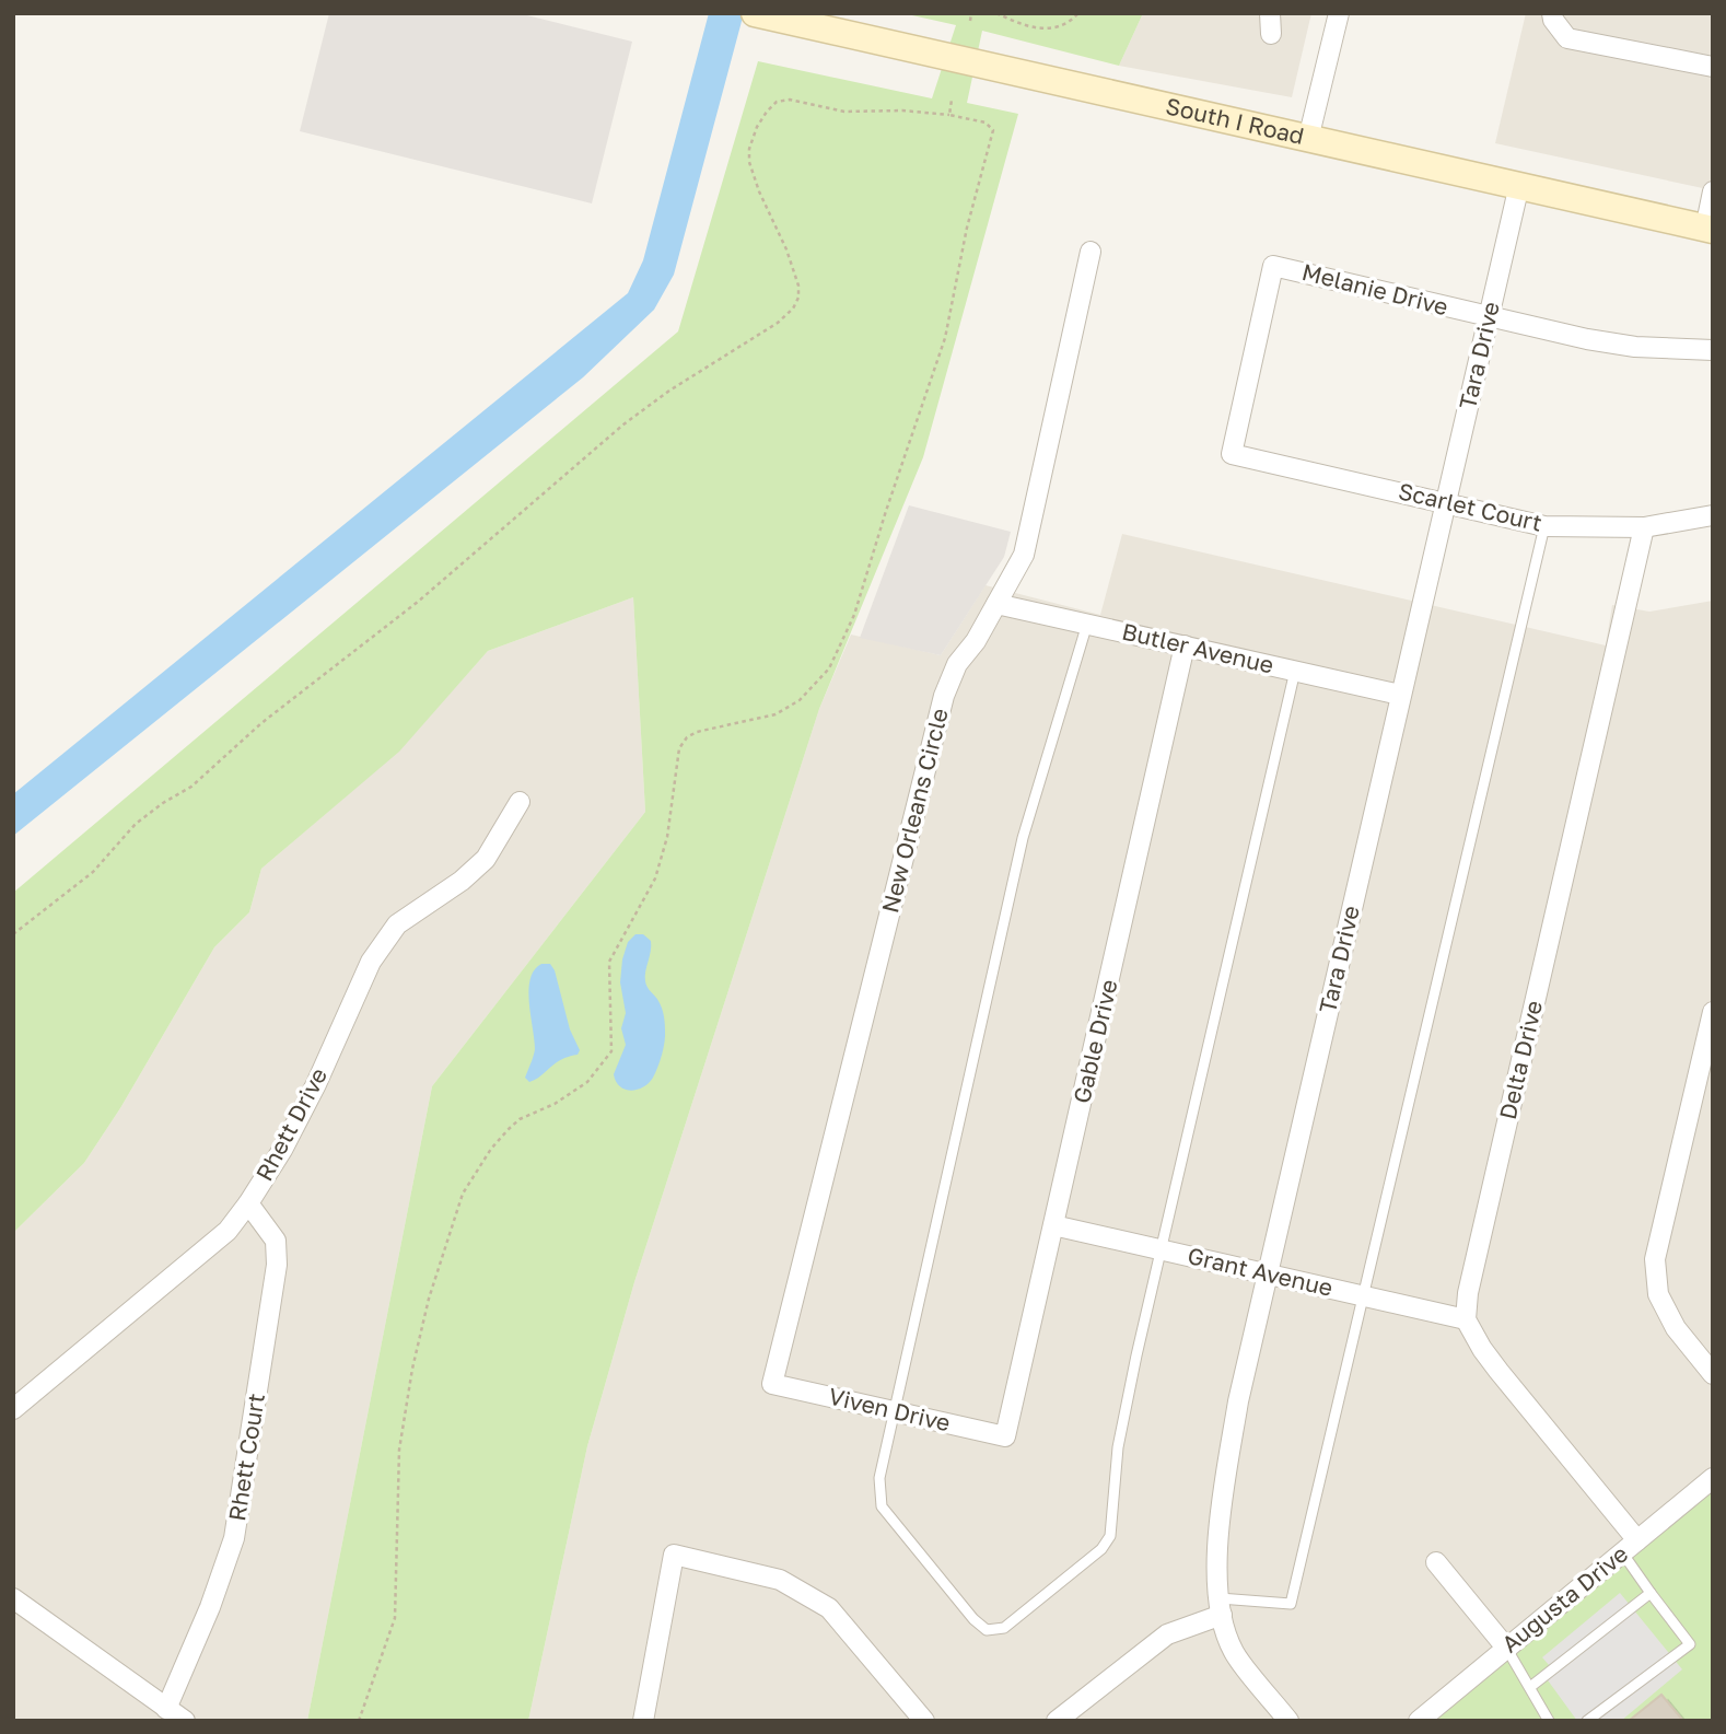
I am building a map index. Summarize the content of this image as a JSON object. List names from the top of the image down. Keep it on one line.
{"streets":{"main road":["South I Road"],"street":["Melanie Drive","Tara Drive","Scarlet Court","Butler Avenue","New Orleans Circle","Gable Drive","Delta Drive","Rhett Drive","Grant Avenue","Viven Drive","Rhett Court","Augusta Drive"]},"crossings":[["South I Road","Tara Drive"],["Melanie Drive","Tara Drive"],["Melanie Drive","Scarlet Court"],["Tara Drive","Scarlet Court"],["Tara Drive","Butler Avenue"],["Tara Drive","Grant Avenue"],["Scarlet Court","Delta Drive"],["Butler Avenue","New Orleans Circle"],["Butler Avenue","Gable Drive"],["New Orleans Circle","Viven Drive"],["Gable Drive","Grant Avenue"],["Gable Drive","Viven Drive"],["Delta Drive","Grant Avenue"],["Rhett Drive","Rhett Court"]]}
